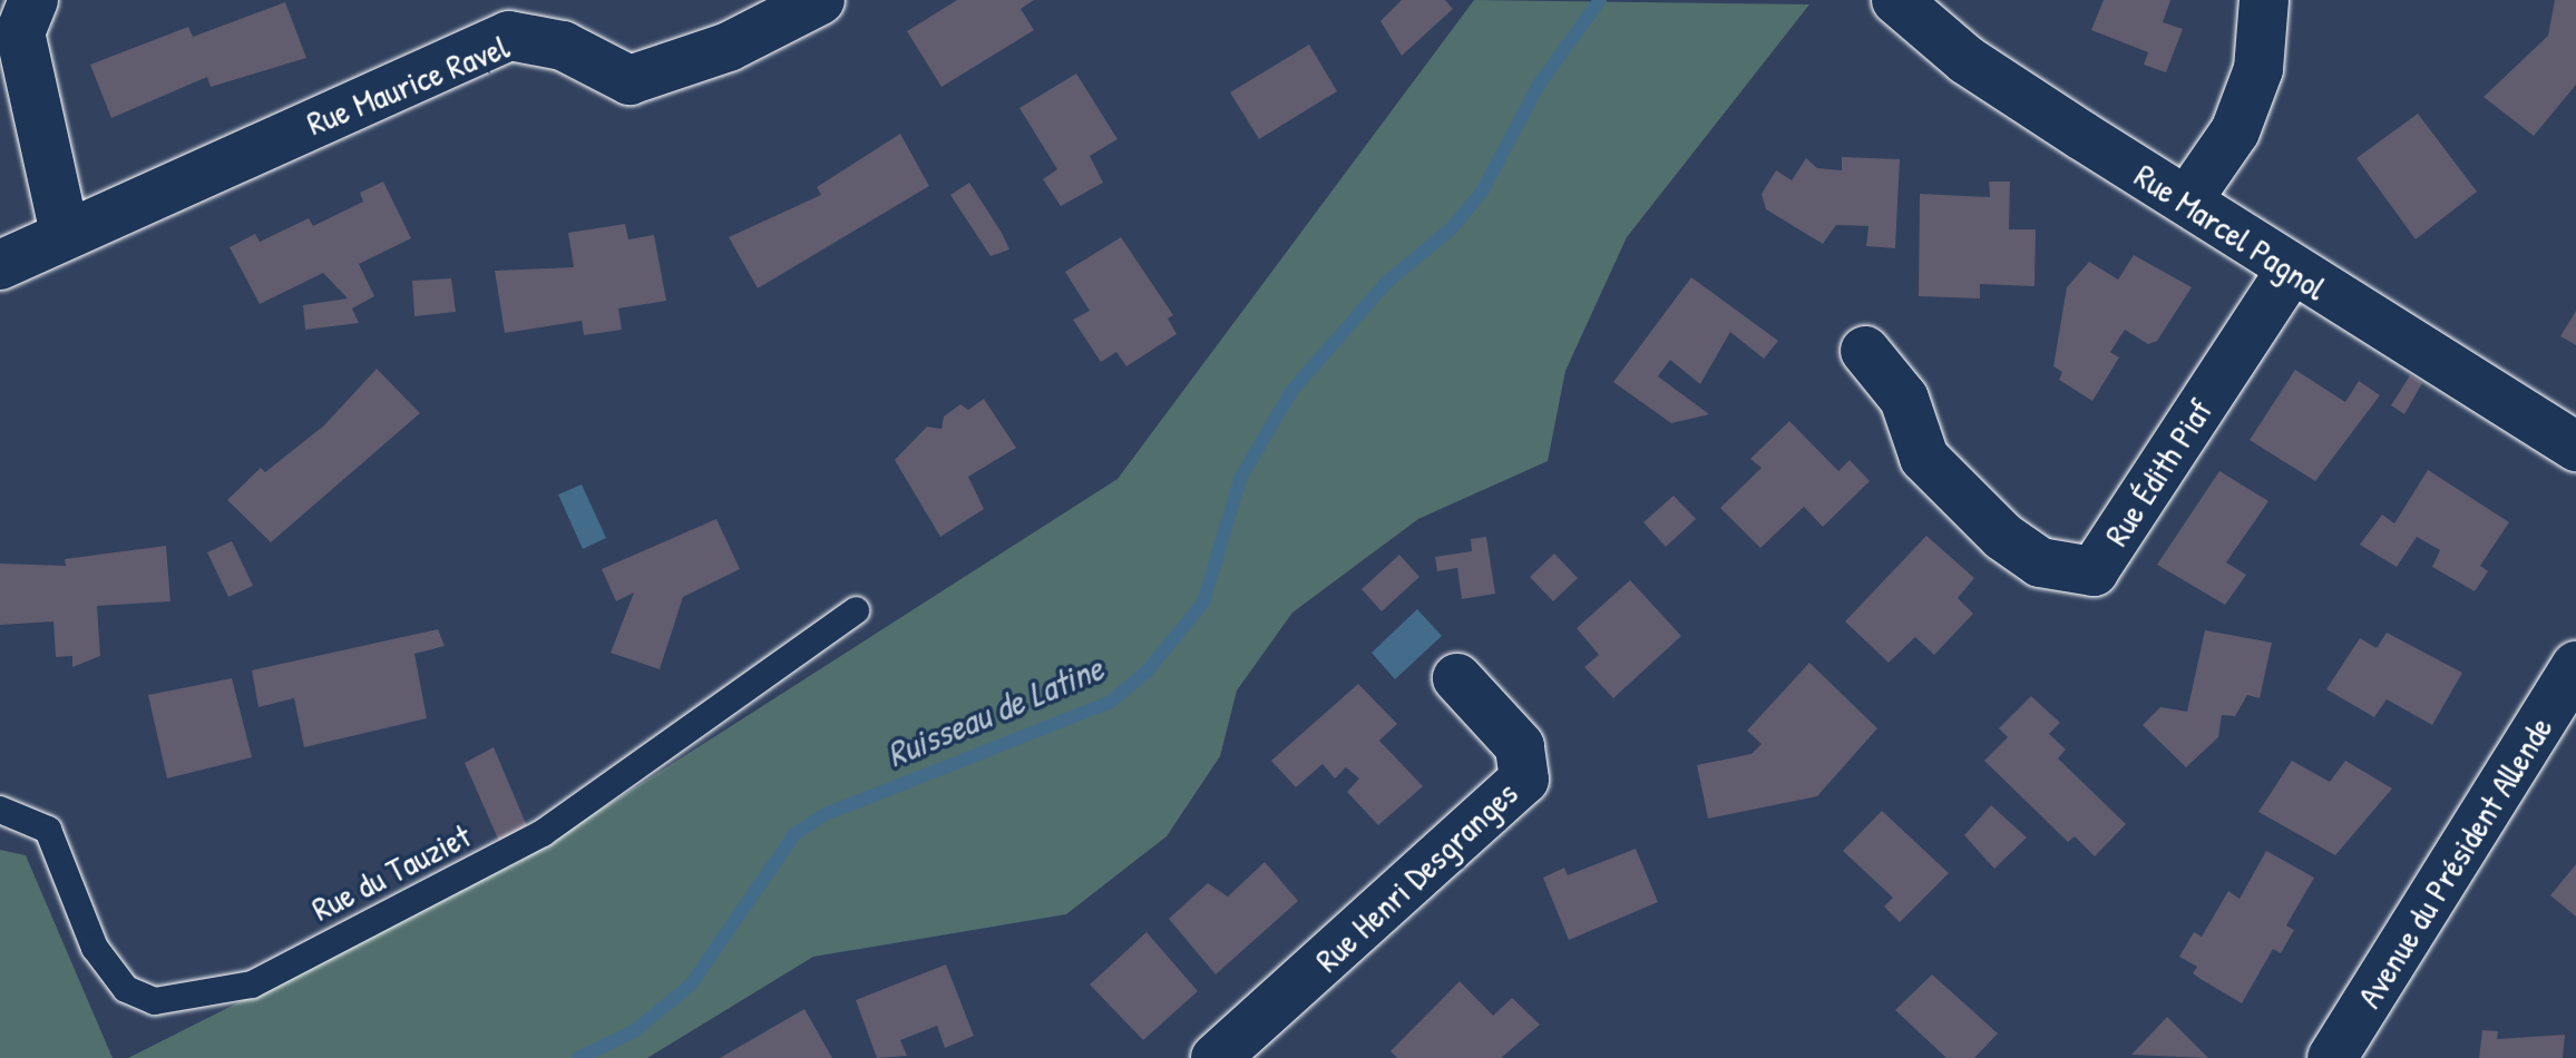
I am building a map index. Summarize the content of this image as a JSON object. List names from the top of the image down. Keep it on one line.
{"streets":{"street":["Rue Maurice Ravel","Rue Marcel Pagnol","Rue Édith Piaf","Avenue du Président Allende","Rue Henri Desgranges"],"lane":["Rue du Tauziet"]},"crossings":[["Rue Marcel Pagnol","Rue Édith Piaf"]],"water":["Ruisseau de Latine"]}
